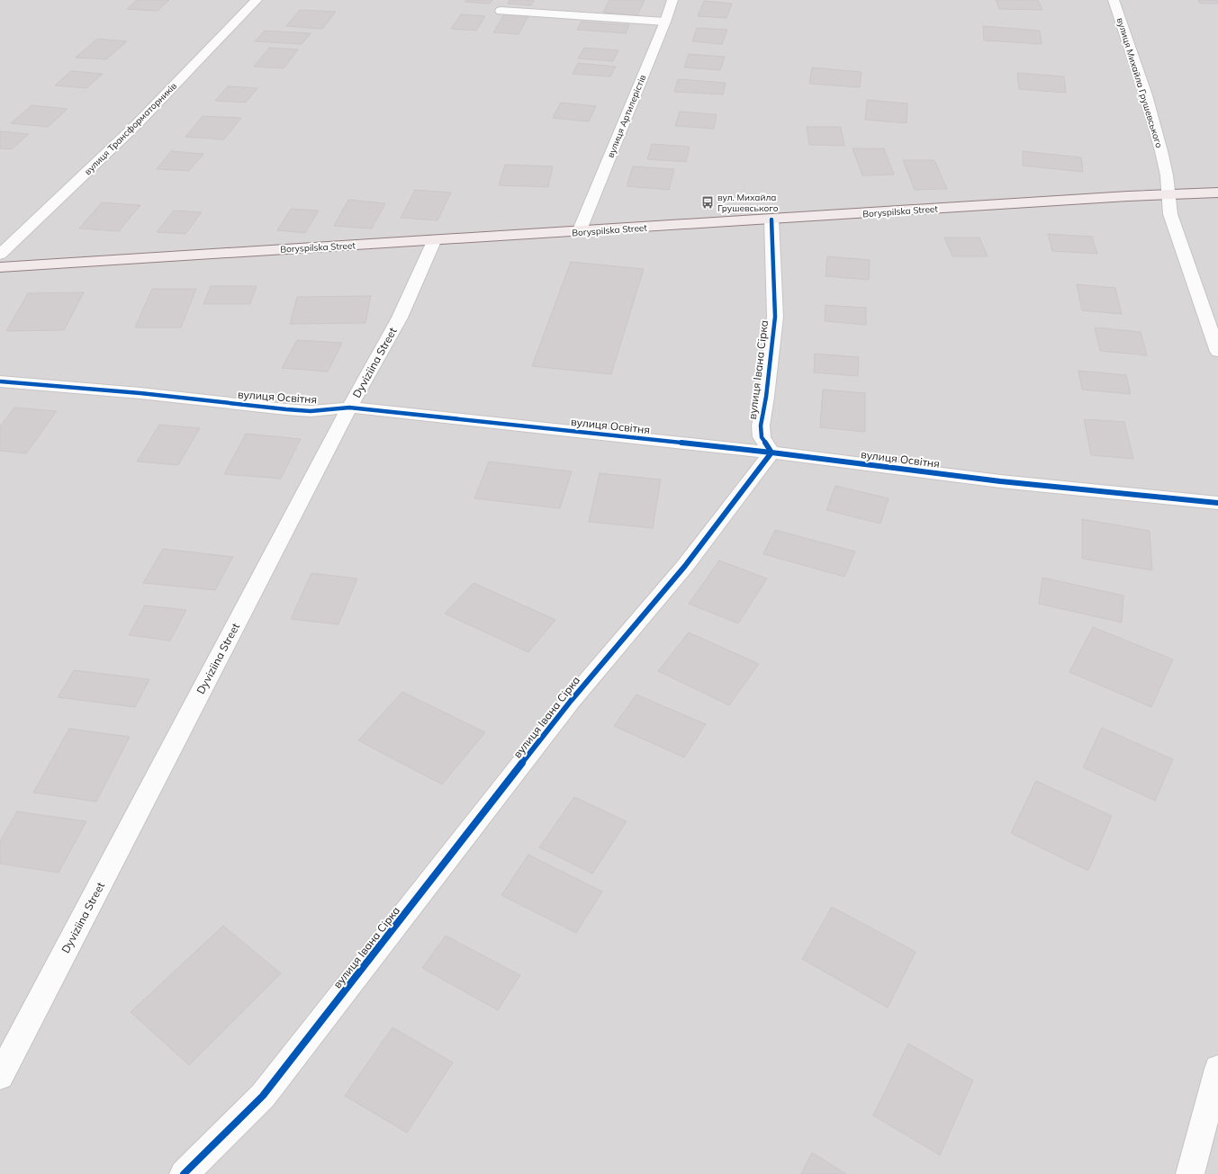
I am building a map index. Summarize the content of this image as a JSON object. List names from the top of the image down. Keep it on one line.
{"streets":{"main road":["Boryspilska Street"],"street":["вулиця Михайла Грушевського","вулиця Артилерістів","вулиця Трансформаторників","Dyviziina Street","вулиця Івана Сірка","вулиця Освітня"]},"crossings":[["вулиця Михайла Грушевського","Boryspilska Street"],["вулиця Артилерістів","Boryspilska Street"],["Boryspilska Street","Dyviziina Street"],["Boryspilska Street","вулиця Івана Сірка"],["Dyviziina Street","вулиця Освітня"],["вулиця Івана Сірка","вулиця Освітня"]],"places":{"bus stop":["вул. Михайла Грушевського"]}}
